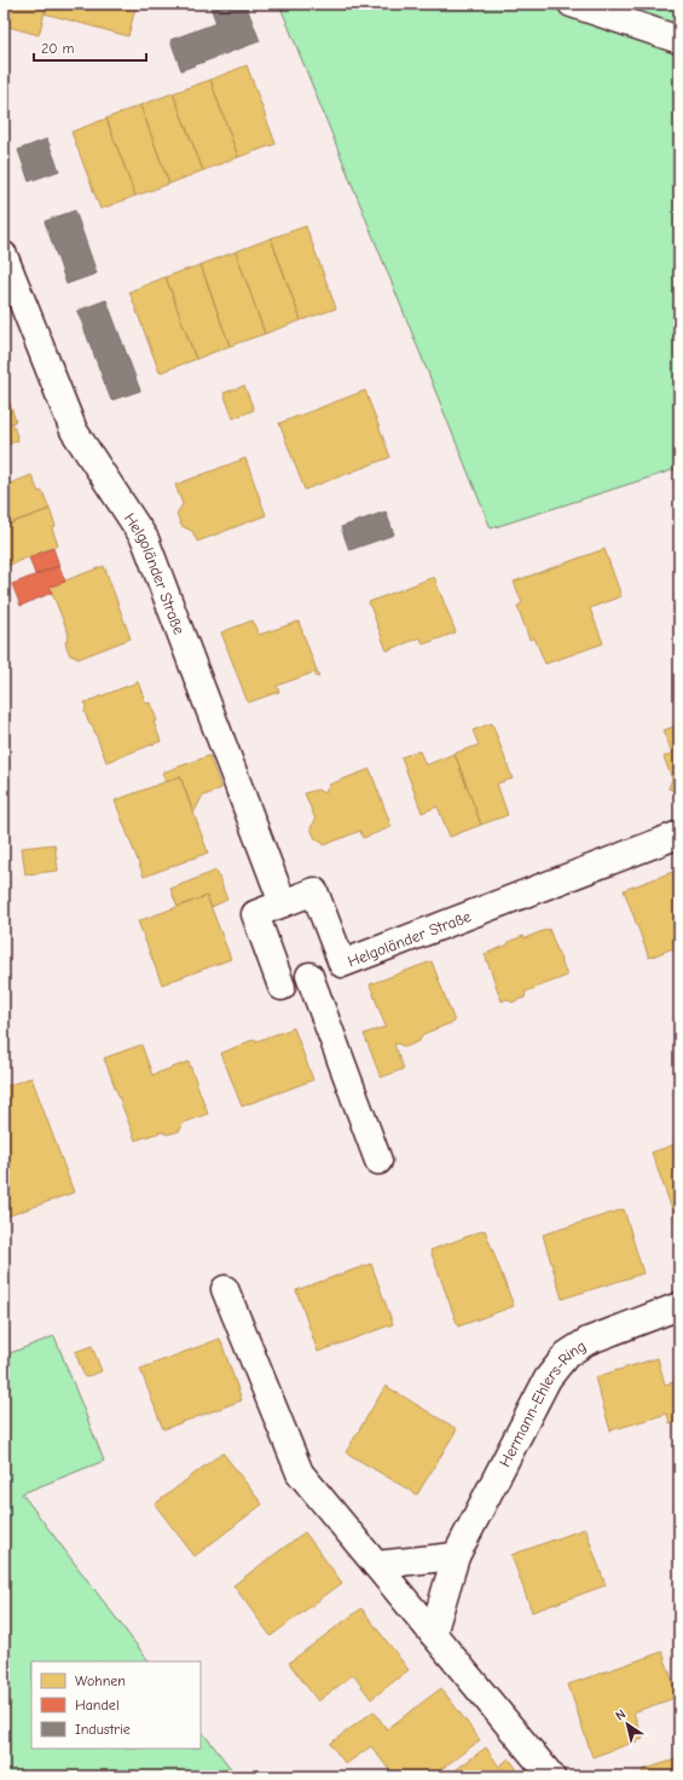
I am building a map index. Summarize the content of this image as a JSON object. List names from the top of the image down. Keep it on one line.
{"streets":{"street":["Helgoländer Straße","Hermann-Ehlers-Ring"]},"legend":["Wohnen","Handel","Industrie"],"scale_bar":"20 m","north":"top left"}
